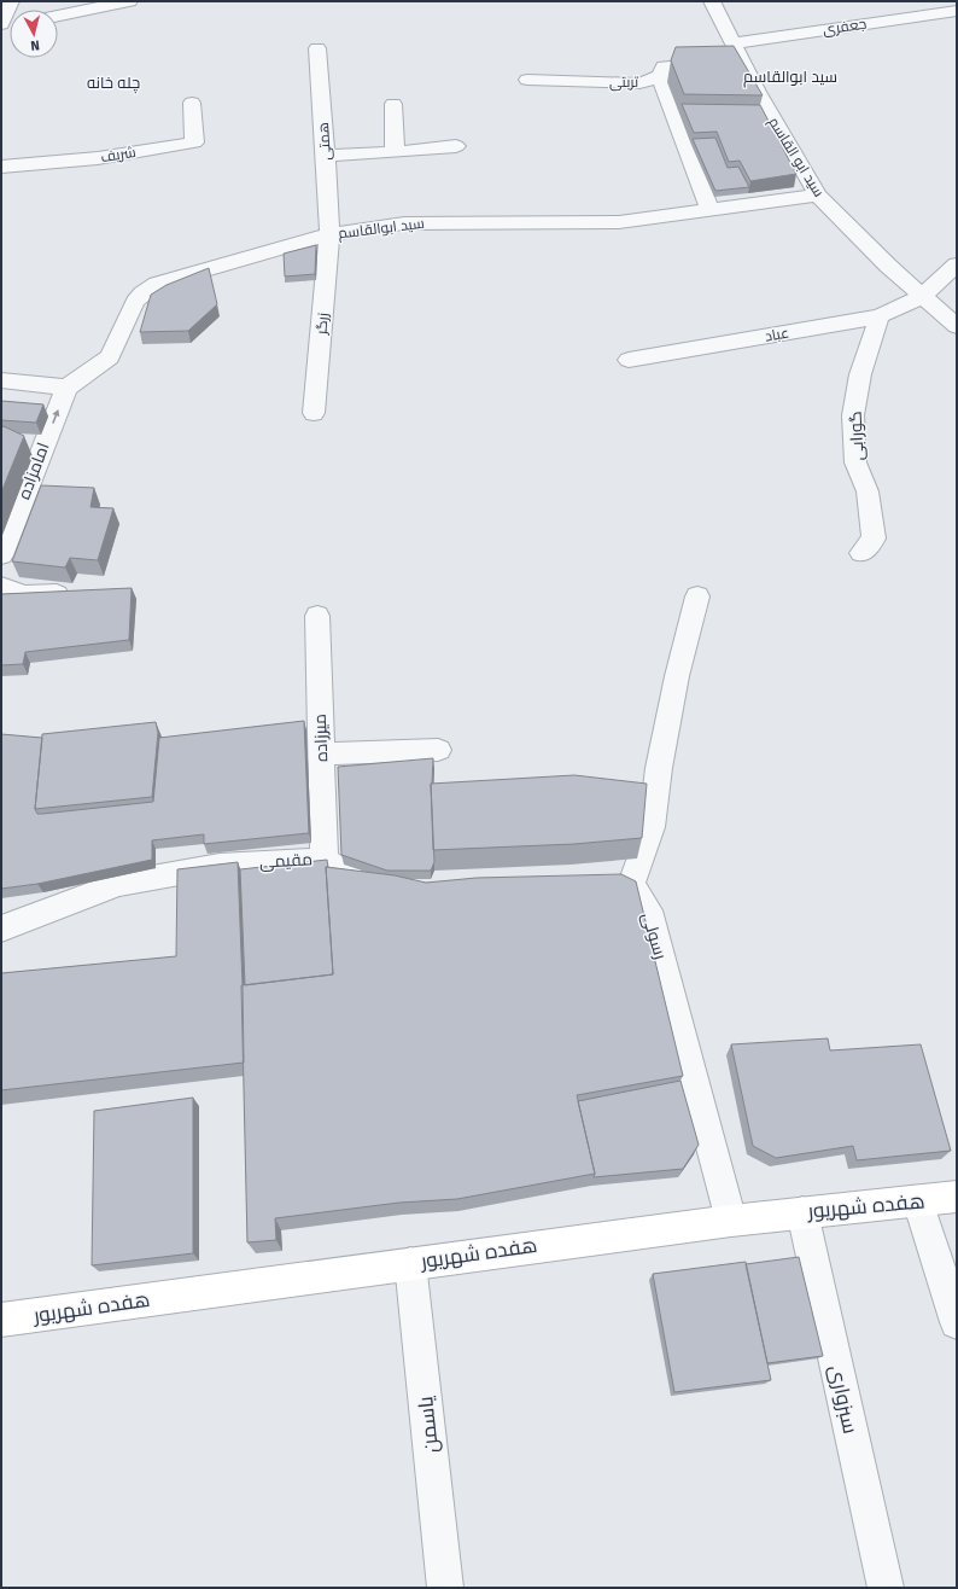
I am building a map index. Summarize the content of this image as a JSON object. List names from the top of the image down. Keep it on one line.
{"streets":{"main road":["هفده شهریور"],"street":["جعفری","تربتی","همتی","شریف","سید ابو القاسم","سید ابوالقاسم","زرگر","عباد","گورابی","امامزاده","میرزاده","مقیمی","رسولی","سبزواری","یاسمن"]},"crossings":[["جعفری","تربتی"],["جعفری","سید ابو القاسم"],["تربتی","سید ابو القاسم"],["همتی","سید ابوالقاسم"],["همتی","زرگر"],["سید ابو القاسم","سید ابوالقاسم"],["سید ابو القاسم","عباد"],["سید ابوالقاسم","زرگر"],["سید ابوالقاسم","امامزاده"],["عباد","گورابی"],["میرزاده","مقیمی"],["رسولی","هفده شهریور"],["هفده شهریور","سبزواری"],["هفده شهریور","یاسمن"]],"one_way":["امامزاده"],"districts":["سید ابوالقاسم","چله خانه"],"north":"bottom"}
